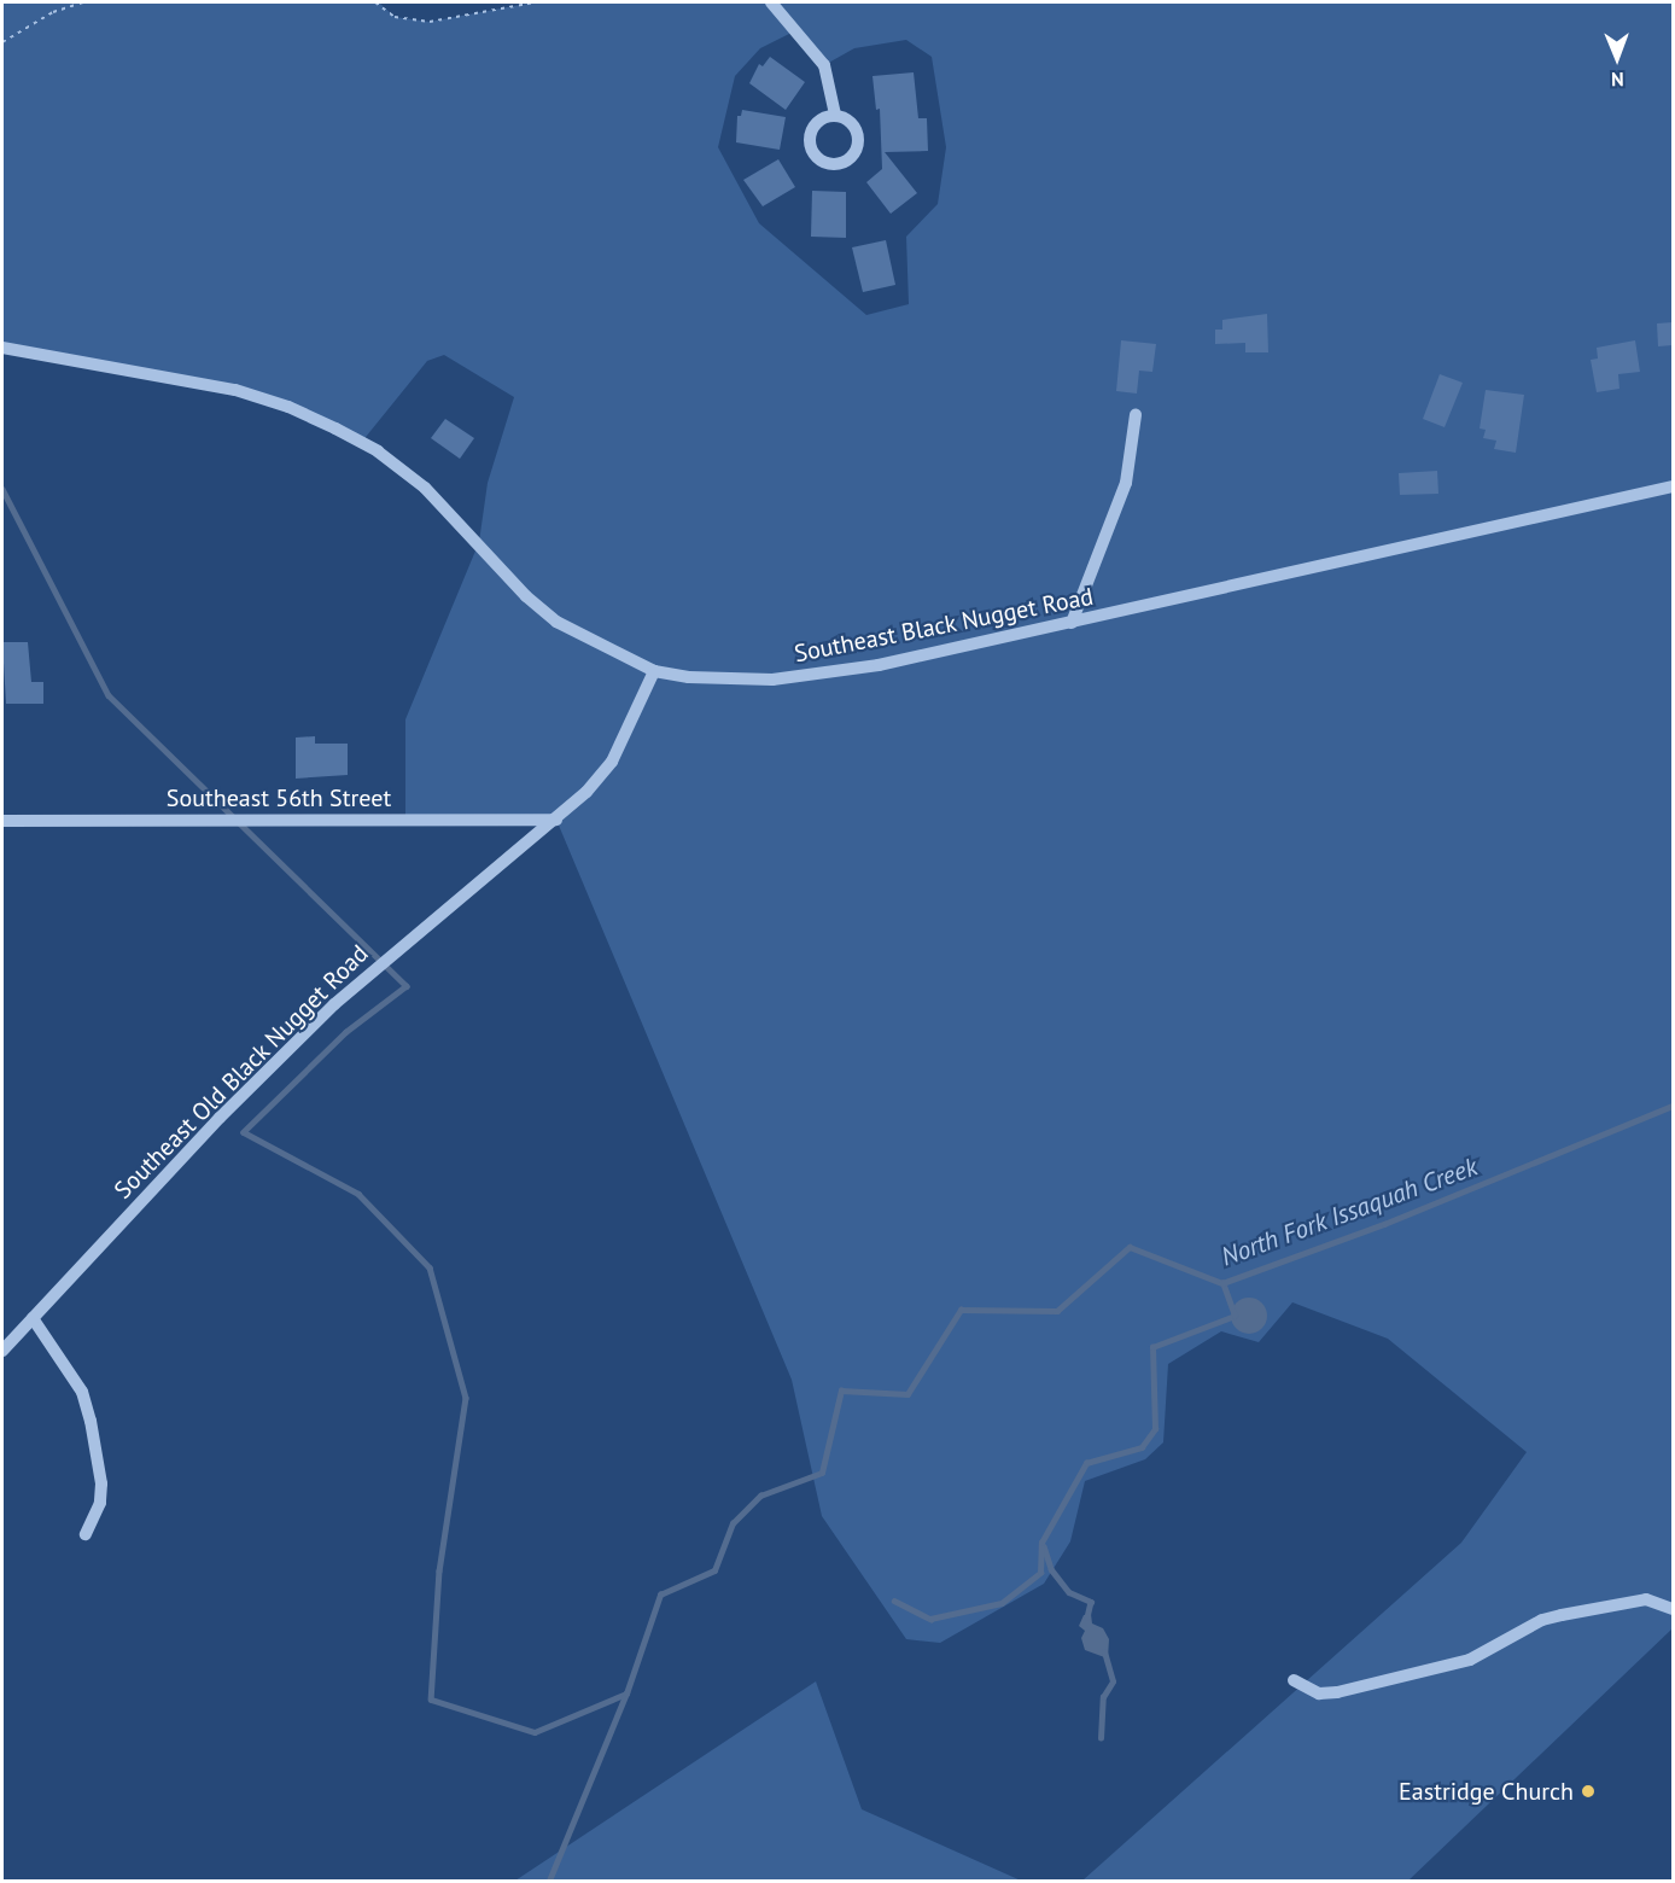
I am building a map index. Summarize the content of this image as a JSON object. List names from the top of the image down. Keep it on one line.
{"streets":{"street":["Southeast Black Nugget Road","Southeast 56th Street","Southeast Old Black Nugget Road"]},"crossings":[["Southeast Black Nugget Road","Southeast Old Black Nugget Road"],["Southeast 56th Street","Southeast Old Black Nugget Road"]],"water":["North Fork Issaquah Creek"],"places":["Eastridge Church"],"north":"bottom"}
